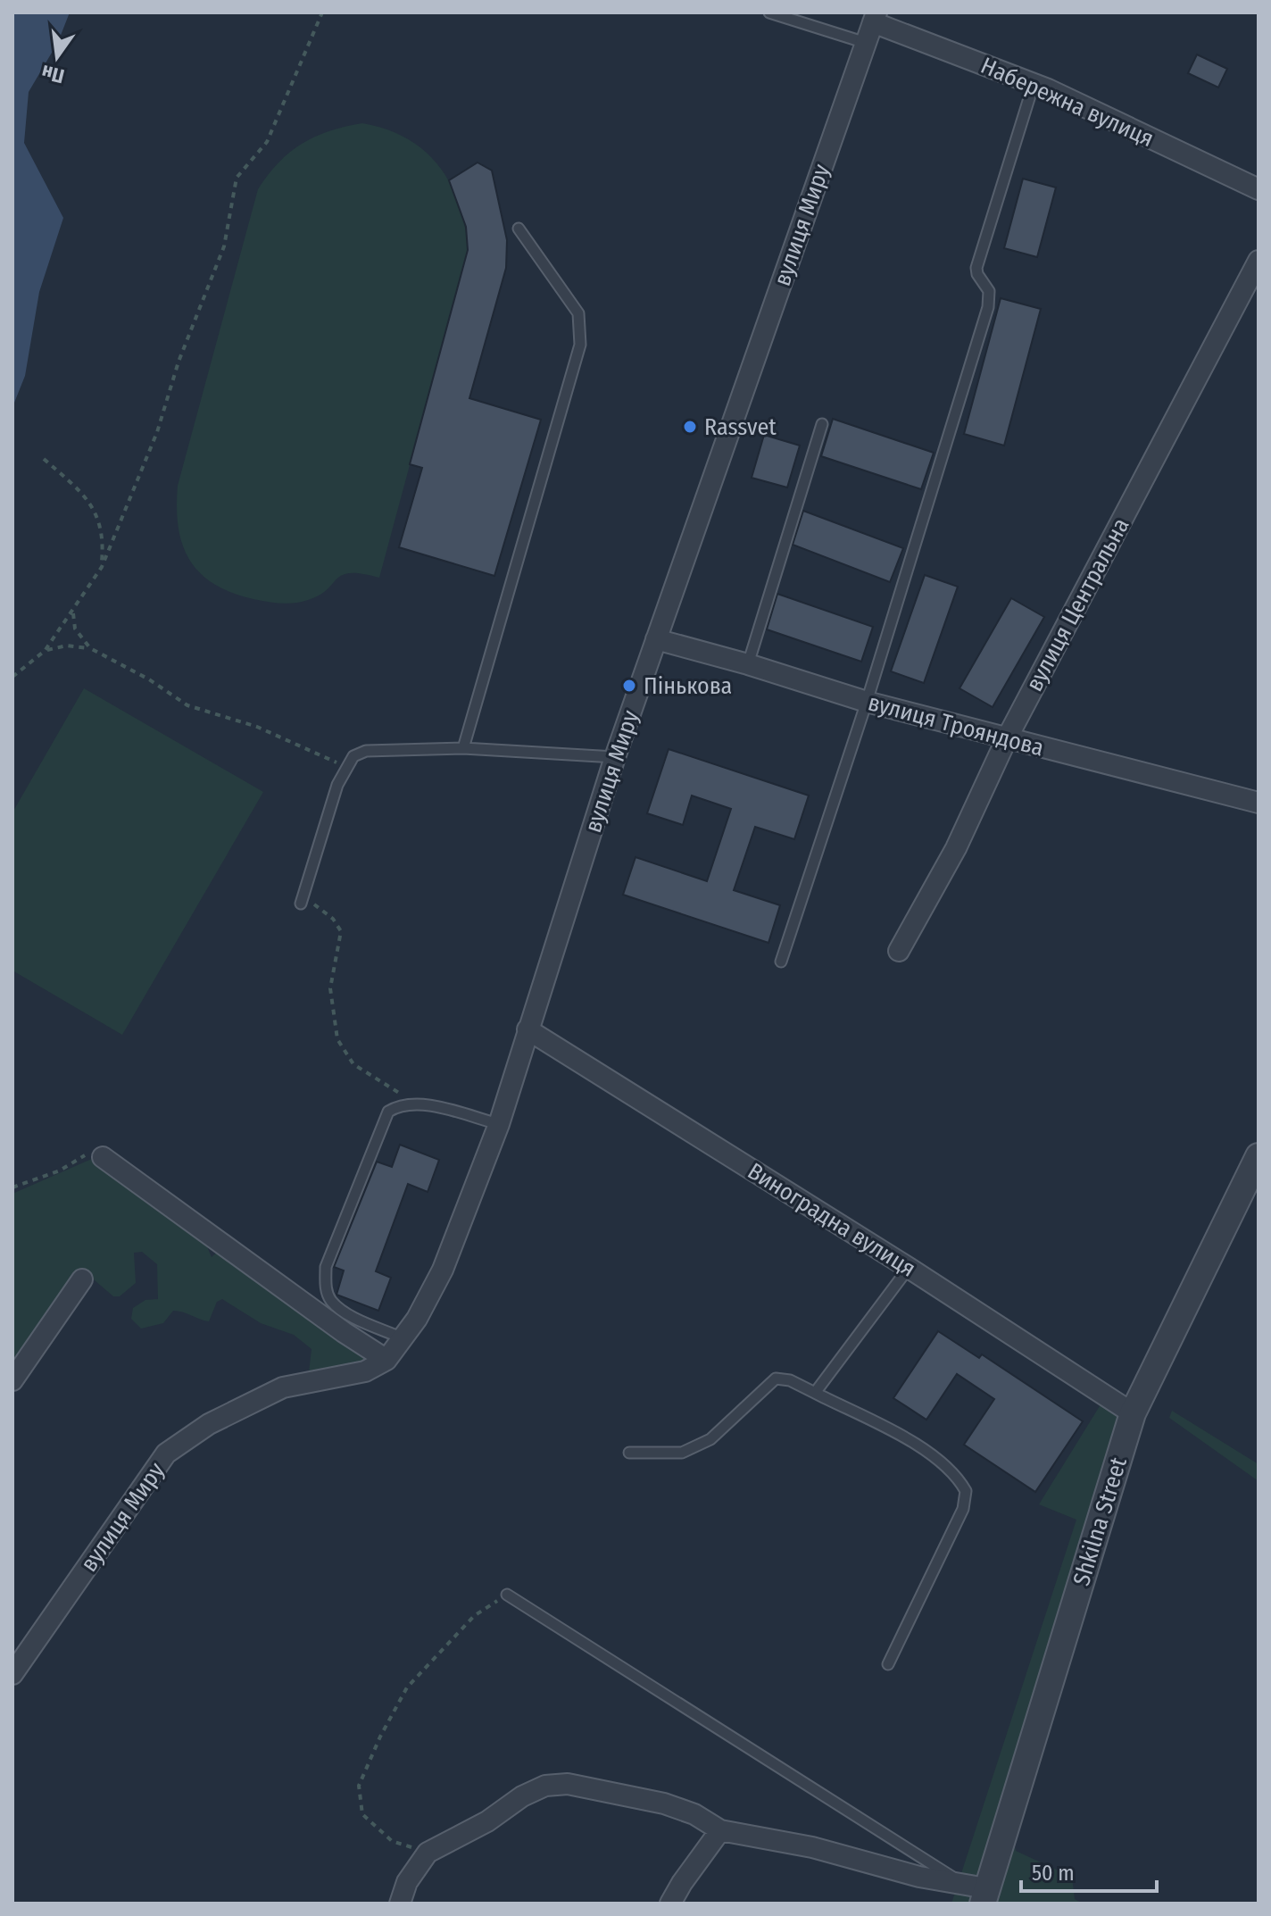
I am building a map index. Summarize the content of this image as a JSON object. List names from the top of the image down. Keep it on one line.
{"streets":{"street":["Набережна вулиця","вулиця Миру","вулиця Центральна","вулиця Трояндова","Виноградна вулиця","Shkilna Street"]},"crossings":[["Набережна вулиця","вулиця Миру"],["вулиця Миру","вулиця Трояндова"],["вулиця Миру","Виноградна вулиця"],["вулиця Центральна","вулиця Трояндова"],["Виноградна вулиця","Shkilna Street"]],"places":["Rassvet","Пінькова"],"scale_bar":"50 m","north":"bottom"}
